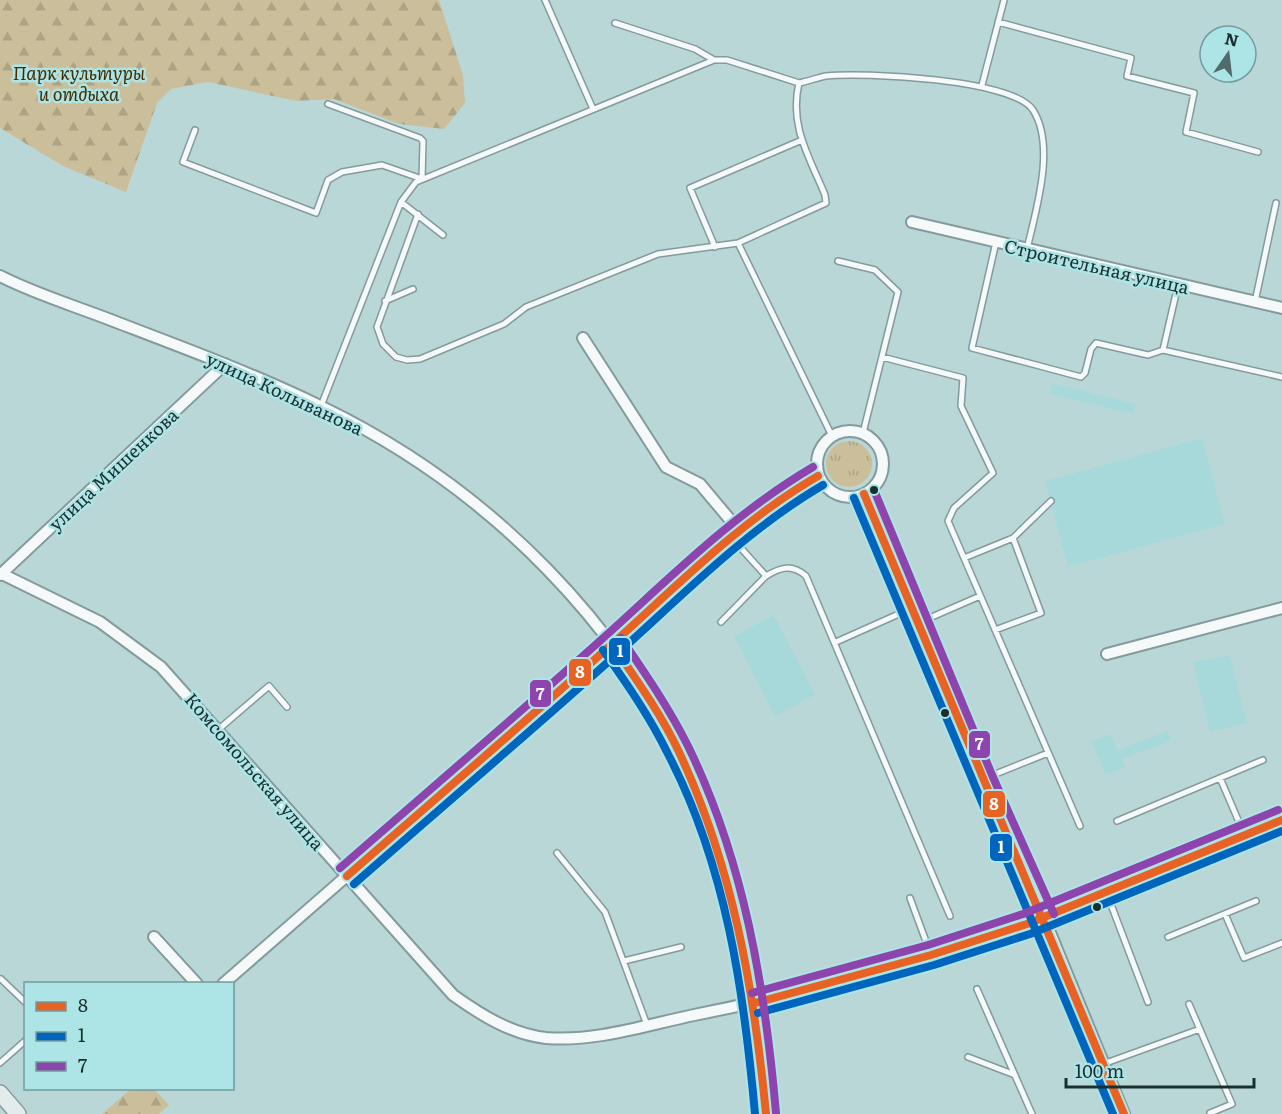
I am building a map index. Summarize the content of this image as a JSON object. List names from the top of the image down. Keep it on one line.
{"streets":{"street":["Строительная улица","улица Колыванова","улица Мишенкова","Комсомольская улица"]},"crossings":[["улица Колыванова","улица Мишенкова"],["улица Колыванова","Комсомольская улица"],["улица Мишенкова","Комсомольская улица"]],"parks":["Парк культуры и отдыха"],"lines":["transit line 7","transit line 8","transit line 1"],"legend":["8","1","7"],"scale_bar":"100 m","north":"top"}
